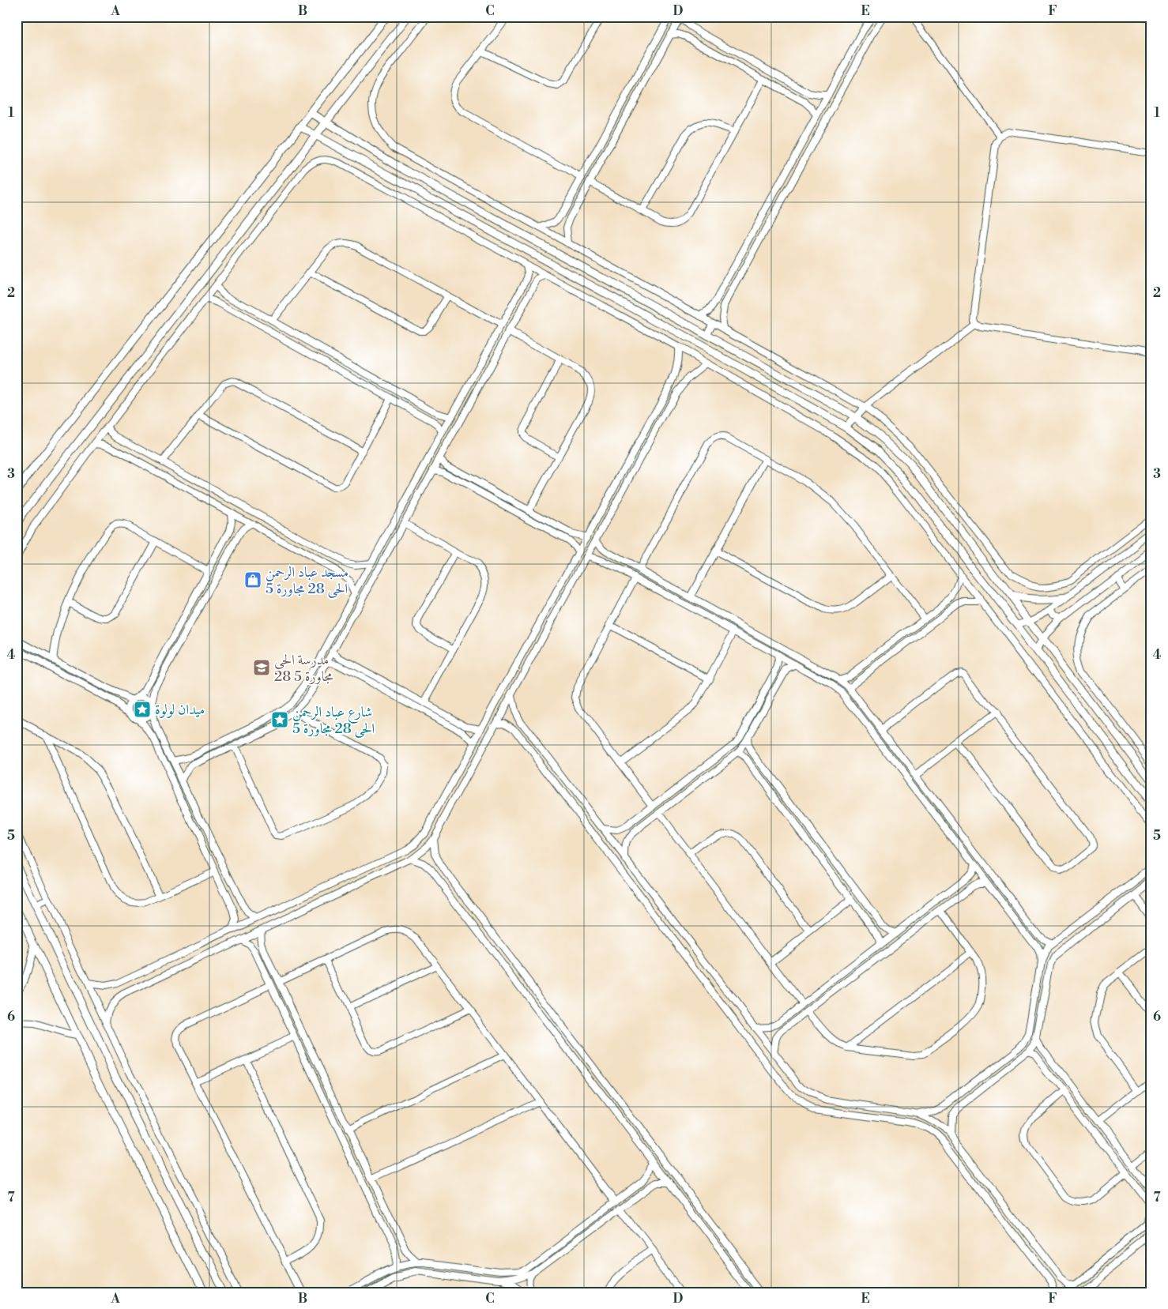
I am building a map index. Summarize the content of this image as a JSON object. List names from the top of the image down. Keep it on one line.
{"places":{"shop":["مسجد عباد الرحمن الحى 28 مجاورة 5"],"school or university":["مدرسة الحى 28 مجاورة 5"],"place":["ميدان لولوة","شارع عباد الرحمن الحى 28 مجاورة 5"]},"grid":{"columns":["A","B","C","D","E","F"],"rows":["1","2","3","4","5","6","7"]}}
